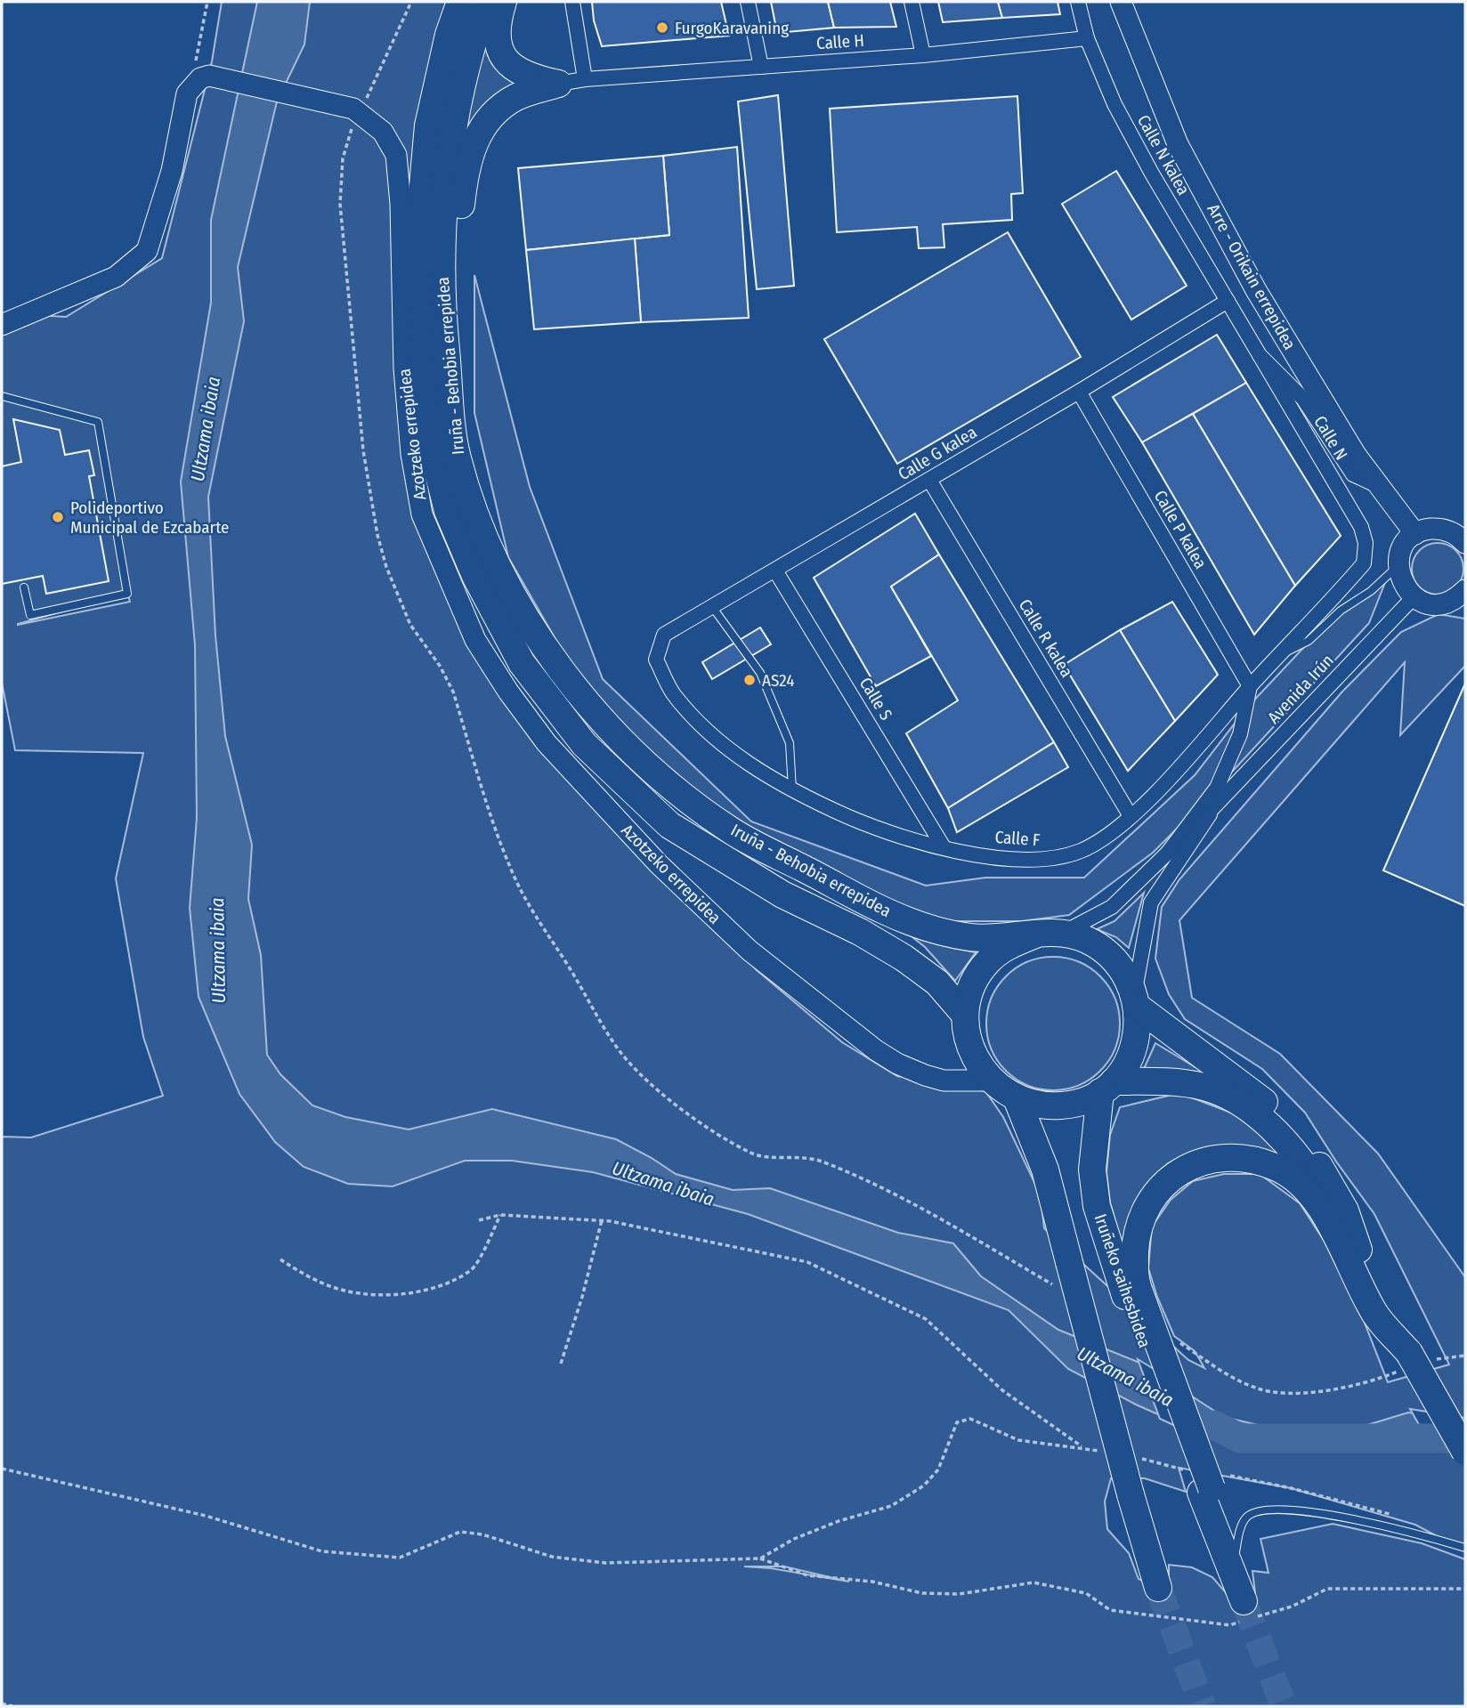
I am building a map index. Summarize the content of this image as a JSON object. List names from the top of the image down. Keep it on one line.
{"streets":{"highway":["Iruña - Behobia errepidea","Iruñeko saihesbidea"],"street":["Calle H","Calle N kalea","Arre - Orikain errepidea","Azotzeko errepidea","Calle N","Calle G kalea","Calle P kalea","Calle R kalea","Avenida Irún","Calle S","Calle F"]},"crossings":[["Calle H","Calle N kalea"],["Calle N kalea","Arre - Orikain errepidea"],["Calle N kalea","Calle N"],["Calle N kalea","Calle G kalea"],["Iruña - Behobia errepidea","Azotzeko errepidea"],["Iruña - Behobia errepidea","Avenida Irún"],["Iruña - Behobia errepidea","Iruñeko saihesbidea"],["Azotzeko errepidea","Avenida Irún"],["Azotzeko errepidea","Iruñeko saihesbidea"],["Calle N","Calle F"],["Calle G kalea","Calle P kalea"],["Calle G kalea","Calle R kalea"],["Calle G kalea","Calle S"],["Calle G kalea","Calle F"],["Calle P kalea","Avenida Irún"],["Calle P kalea","Calle F"],["Calle R kalea","Calle F"],["Avenida Irún","Calle F"],["Avenida Irún","Iruñeko saihesbidea"],["Calle S","Calle F"]],"water":["Ultzama ibaia"],"places":["FurgoKaravaning","Polideportivo Municipal de Ezcabarte","AS24"]}
